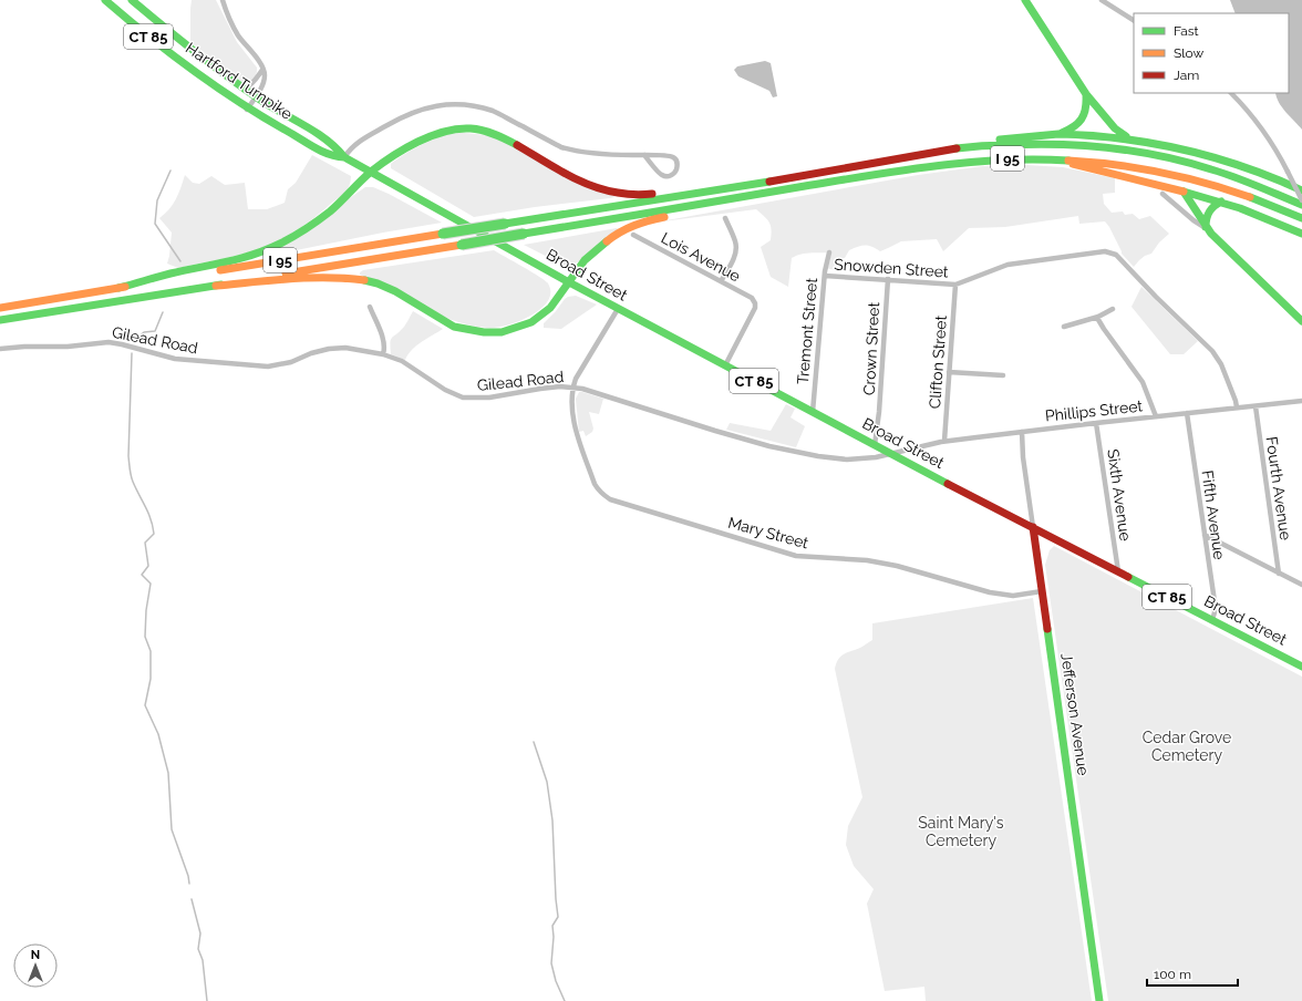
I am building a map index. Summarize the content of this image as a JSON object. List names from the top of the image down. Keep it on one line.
{"streets":{"main road":["CT 85","Hartford Turnpike","I 95","Broad Street","Jefferson Avenue"],"street":["Lois Avenue","Snowden Street","Tremont Street","Gilead Road","Crown Street","Clifton Street","Phillips Street","Fourth Avenue","Sixth Avenue","Fifth Avenue","Mary Street"]},"crossings":[["Hartford Turnpike","Broad Street"],["Lois Avenue","Broad Street"],["Snowden Street","Tremont Street"],["Snowden Street","Crown Street"],["Snowden Street","Clifton Street"],["Broad Street","Tremont Street"],["Broad Street","Gilead Road"],["Broad Street","Crown Street"],["Broad Street","Phillips Street"],["Broad Street","Sixth Avenue"],["Broad Street","Fifth Avenue"],["Broad Street","Jefferson Avenue"],["Gilead Road","Phillips Street"],["Gilead Road","Mary Street"],["Clifton Street","Phillips Street"],["Phillips Street","Fourth Avenue"],["Phillips Street","Sixth Avenue"],["Phillips Street","Fifth Avenue"],["Phillips Street","Jefferson Avenue"],["Mary Street","Jefferson Avenue"]],"parks":["Cedar Grove Cemetery","Saint Mary's Cemetery"],"legend":["Fast","Slow","Jam"],"scale_bar":"100 m","north":"top"}
